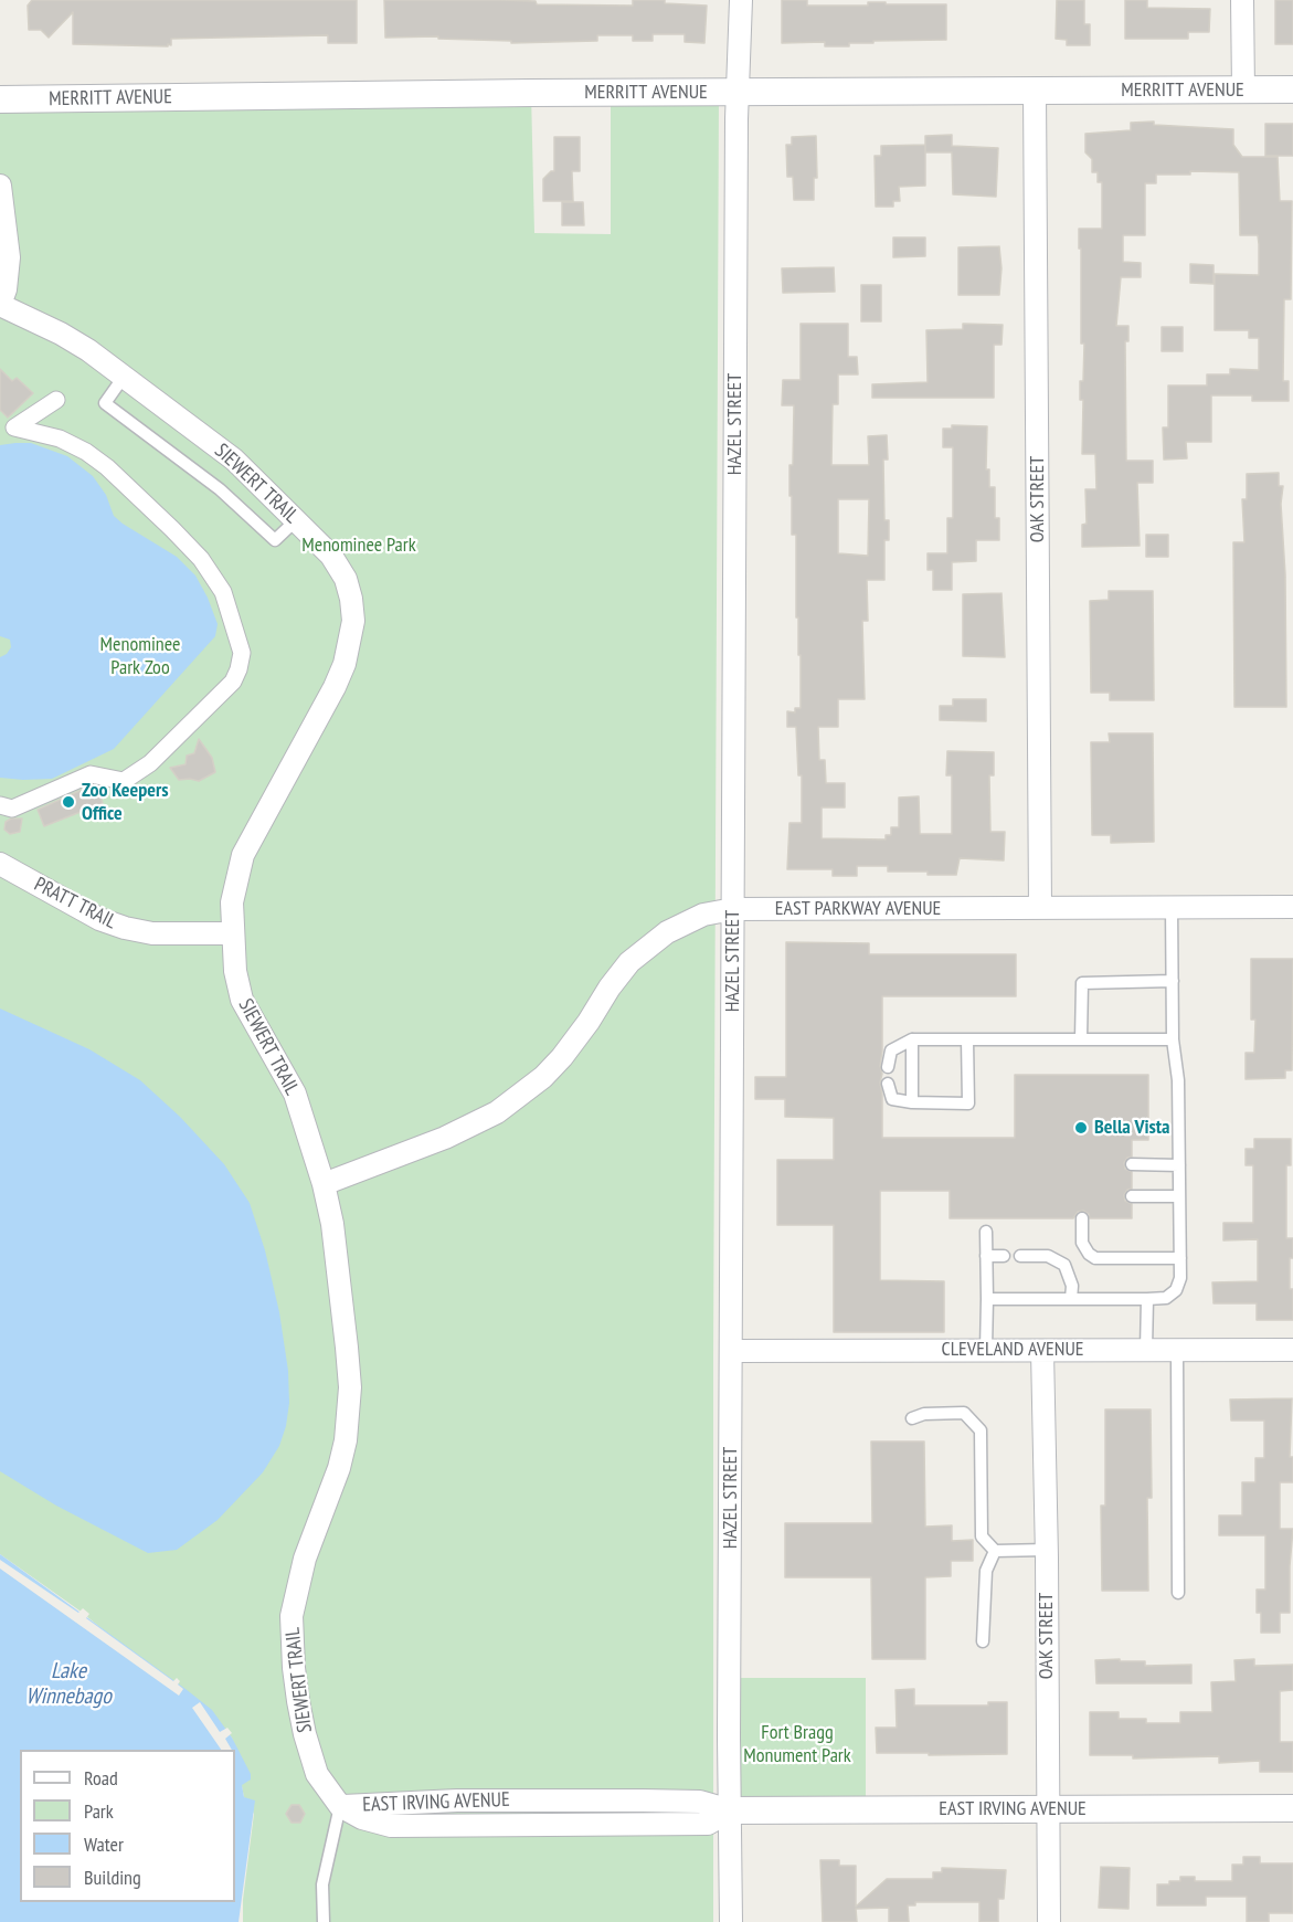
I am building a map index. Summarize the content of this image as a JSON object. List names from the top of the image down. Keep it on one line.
{"streets":{"street":["MERRITT AVENUE","HAZEL STREET","SIEWERT TRAIL","OAK STREET","PRATT TRAIL","EAST PARKWAY AVENUE","CLEVELAND AVENUE","EAST IRVING AVENUE"]},"crossings":[["MERRITT AVENUE","HAZEL STREET"],["MERRITT AVENUE","OAK STREET"],["HAZEL STREET","EAST PARKWAY AVENUE"],["HAZEL STREET","CLEVELAND AVENUE"],["HAZEL STREET","EAST IRVING AVENUE"],["SIEWERT TRAIL","PRATT TRAIL"],["SIEWERT TRAIL","EAST PARKWAY AVENUE"],["SIEWERT TRAIL","EAST IRVING AVENUE"],["OAK STREET","EAST PARKWAY AVENUE"],["OAK STREET","CLEVELAND AVENUE"],["OAK STREET","EAST IRVING AVENUE"]],"water":["Lake Winnebago"],"parks":["Menominee Park","Menominee Park Zoo","Fort Bragg Monument Park"],"places":["Zoo Keepers Office","Bella Vista"],"legend":["Road","Park","Water","Building"]}
